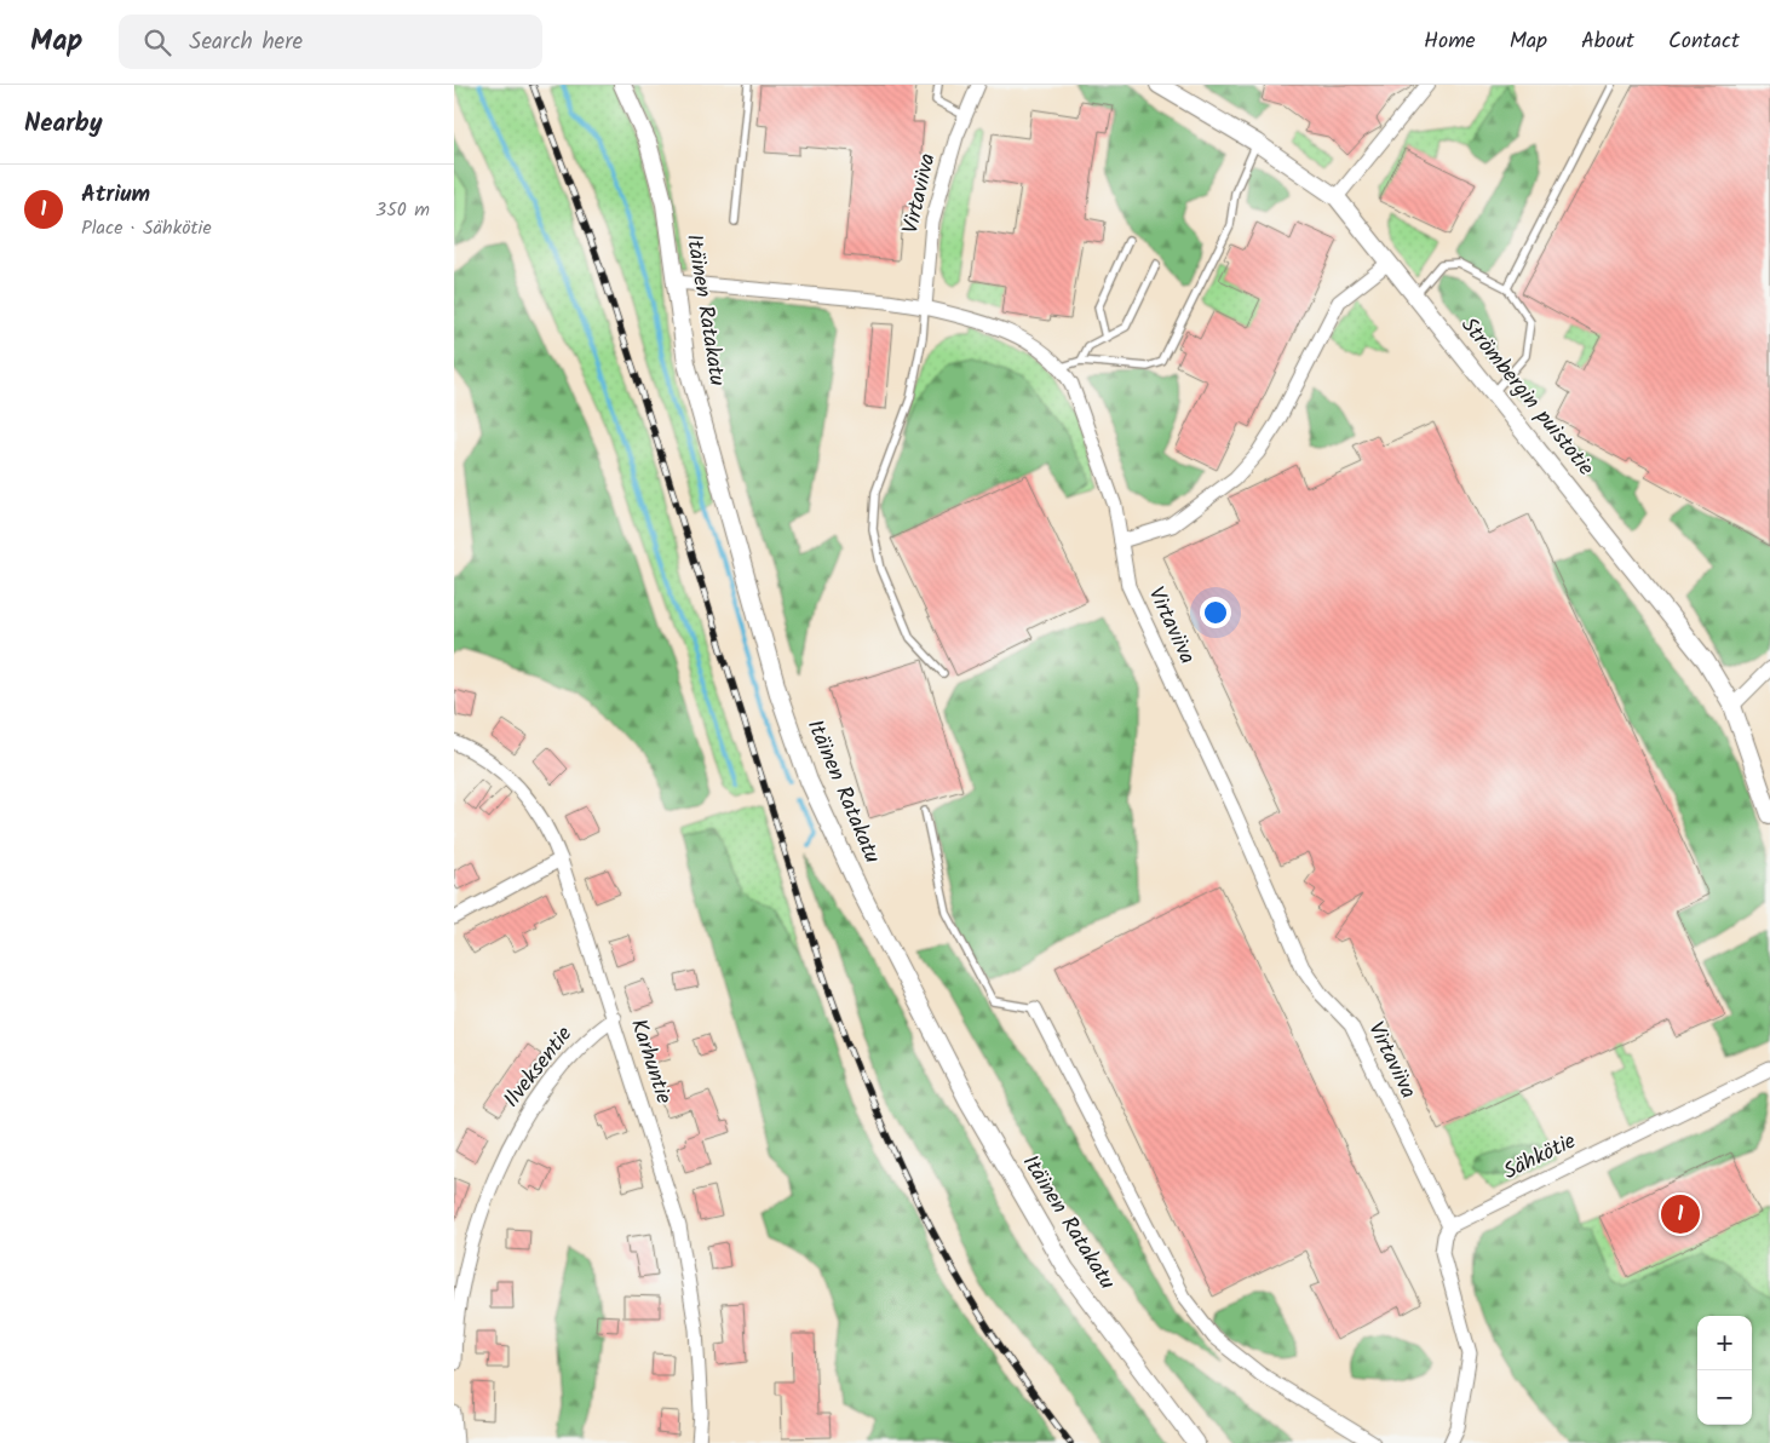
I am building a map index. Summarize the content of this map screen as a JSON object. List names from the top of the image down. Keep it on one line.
{"streets":{"street":["Virtaviiva","Itäinen Ratakatu","Strömbergin puistotie","Karhuntie","Ilveksentie","Sähkötie"]},"crossings":[["Virtaviiva","Sähkötie"],["Karhuntie","Ilveksentie"]],"page":{"header":"Map","search":"Search here","nav":["Home","Map","About","Contact"],"heading":"Nearby","list":[{"mark":"1","name":"Atrium","note":"Place · Sähkötie","value":"350 m"}],"pins":"1","map_buttons":["+","−"]}}
